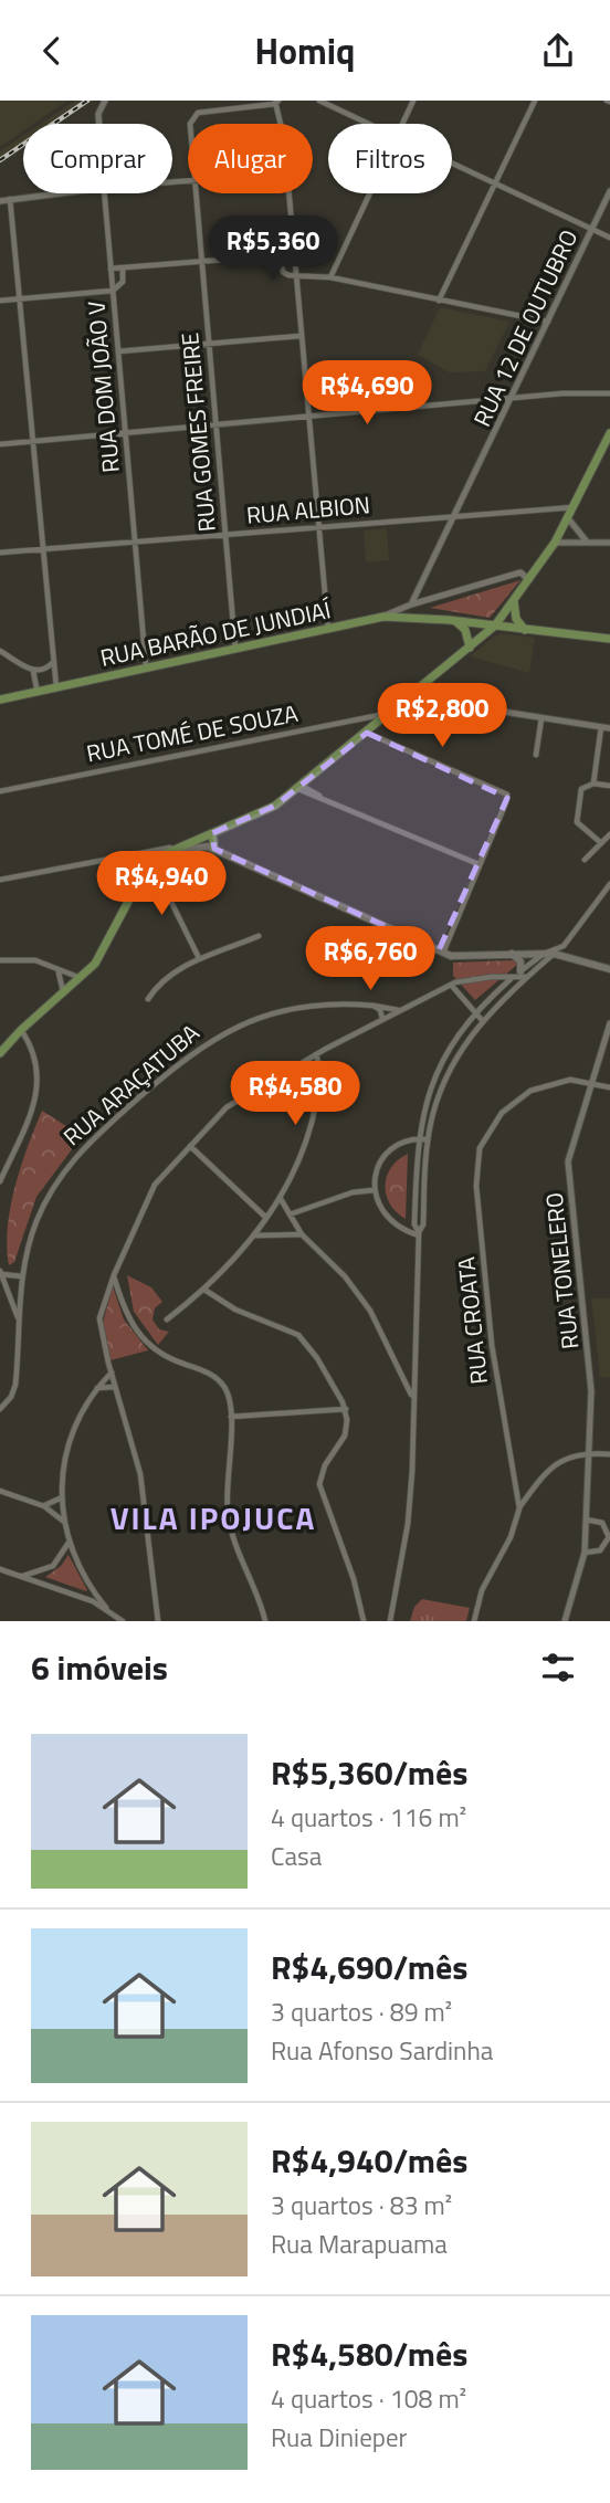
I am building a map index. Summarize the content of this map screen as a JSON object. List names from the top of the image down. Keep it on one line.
{"streets":{"main road":["RUA BARÃO DE JUNDIAÍ"],"street":["RUA 12 DE OUTUBRO","RUA DOM JOÃO V","RUA GOMES FREIRE","RUA ALBION","RUA TOMÉ DE SOUZA","RUA ARAÇATUBA","RUA TONELERO","RUA CROATA"]},"crossings":[["RUA 12 DE OUTUBRO","RUA ALBION"],["RUA DOM JOÃO V","RUA ALBION"],["RUA DOM JOÃO V","RUA BARÃO DE JUNDIAÍ"],["RUA GOMES FREIRE","RUA ALBION"],["RUA GOMES FREIRE","RUA BARÃO DE JUNDIAÍ"],["RUA TONELERO","RUA CROATA"]],"districts":["VILA IPOJUCA"],"page":{"header":"Homiq","chip":["Comprar","Alugar","Filtros"],"price":["R$5,360","R$4,690","R$2,800","R$4,940","R$6,760","R$4,580"],"heading":"6 imóveis","list":[{"name":"R$5,360/mês","note":"4 quartos · 116 m² · Casa"},{"name":"R$4,690/mês","note":"3 quartos · 89 m² · Rua Afonso Sardinha"},{"name":"R$4,940/mês","note":"3 quartos · 83 m² · Rua Marapuama"},{"name":"R$4,580/mês","note":"4 quartos · 108 m² · Rua Dinieper"}]}}
